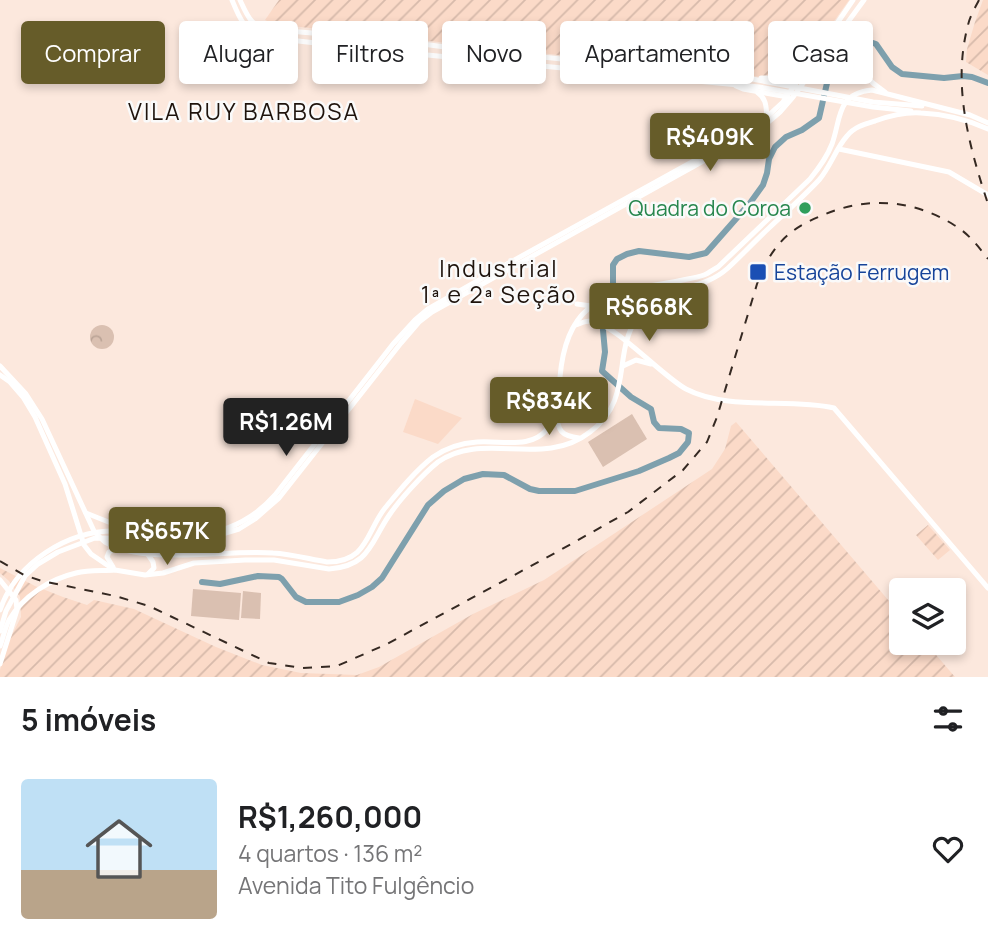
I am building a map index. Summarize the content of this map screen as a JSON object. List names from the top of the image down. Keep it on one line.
{"districts":["VILA RUY BARBOSA","Industrial 1ª e 2ª Seção"],"places":{"other":["Quadra do Coroa"],"transit":["Estação Ferrugem"]},"page":{"chip":["Comprar","Alugar","Filtros","Novo","Apartamento","Casa"],"price":["R$409K","R$668K","R$834K","R$1.26M","R$657K"],"heading":"5 imóveis","list":[{"name":"R$1,260,000","note":"4 quartos · 136 m² · Avenida Tito Fulgêncio"}]}}
